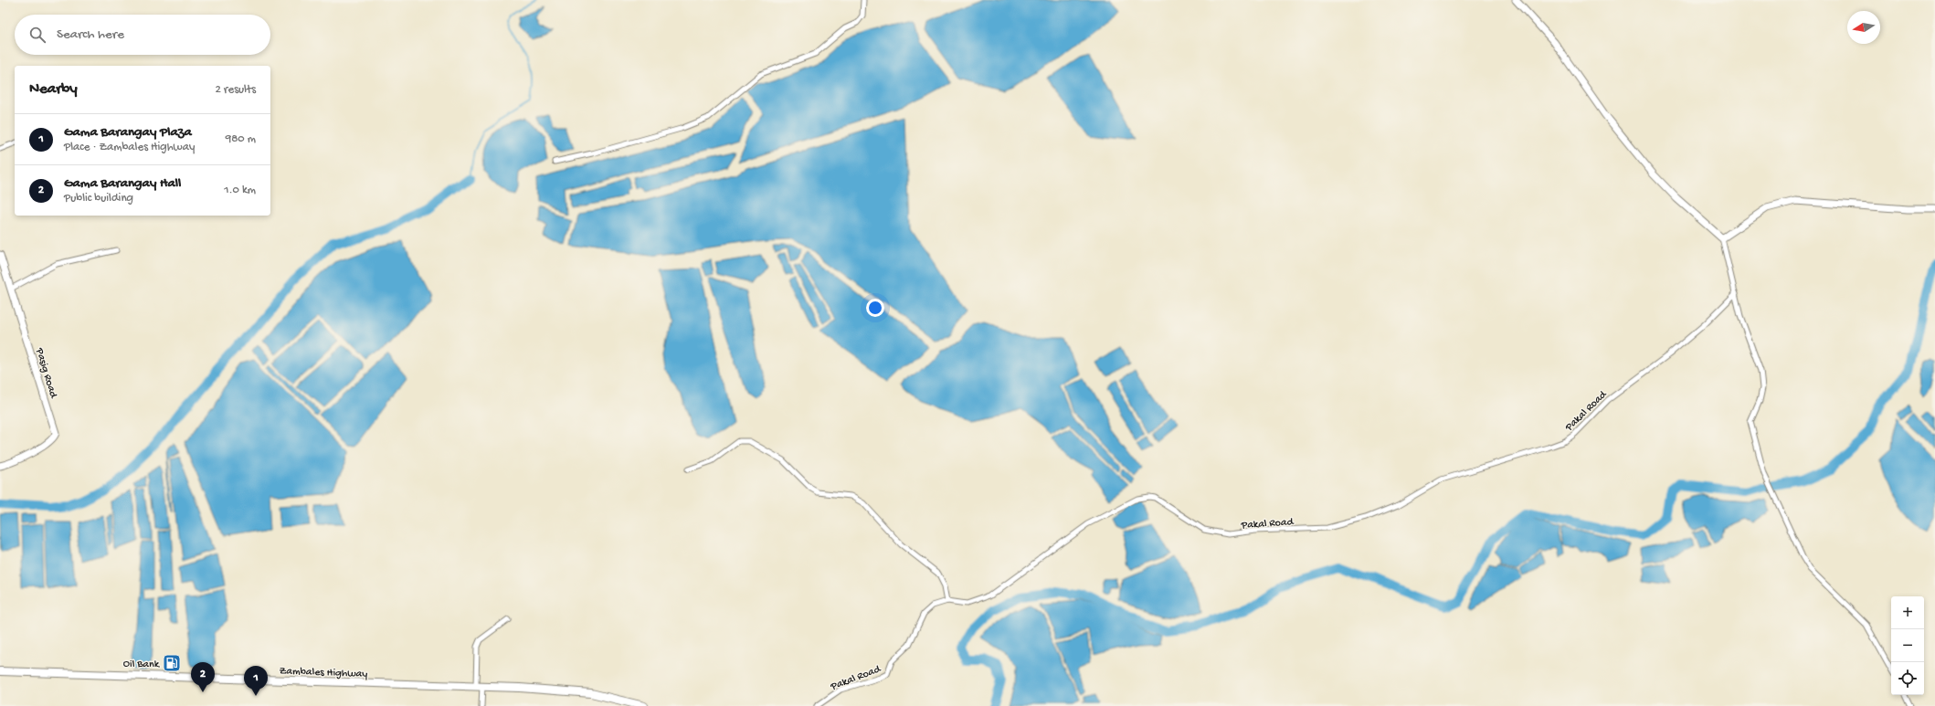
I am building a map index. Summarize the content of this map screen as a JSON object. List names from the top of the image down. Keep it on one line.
{"streets":{"main road":["Zambales Highway"],"street":["Pasig Road","Pakal Road"]},"places":{"fuel station":["Oil Bank"]},"north":"left","page":{"search":"Search here","heading":["Nearby","2 results"],"list":[{"mark":"1","name":"Gama Barangay Plaza","note":"Place · Zambales Highway","value":"980 m"},{"mark":"2","name":"Gama Barangay Hall","note":"Public building","value":"1.0 km"}],"map_buttons":["+","−"],"pins":["2","1"]}}
